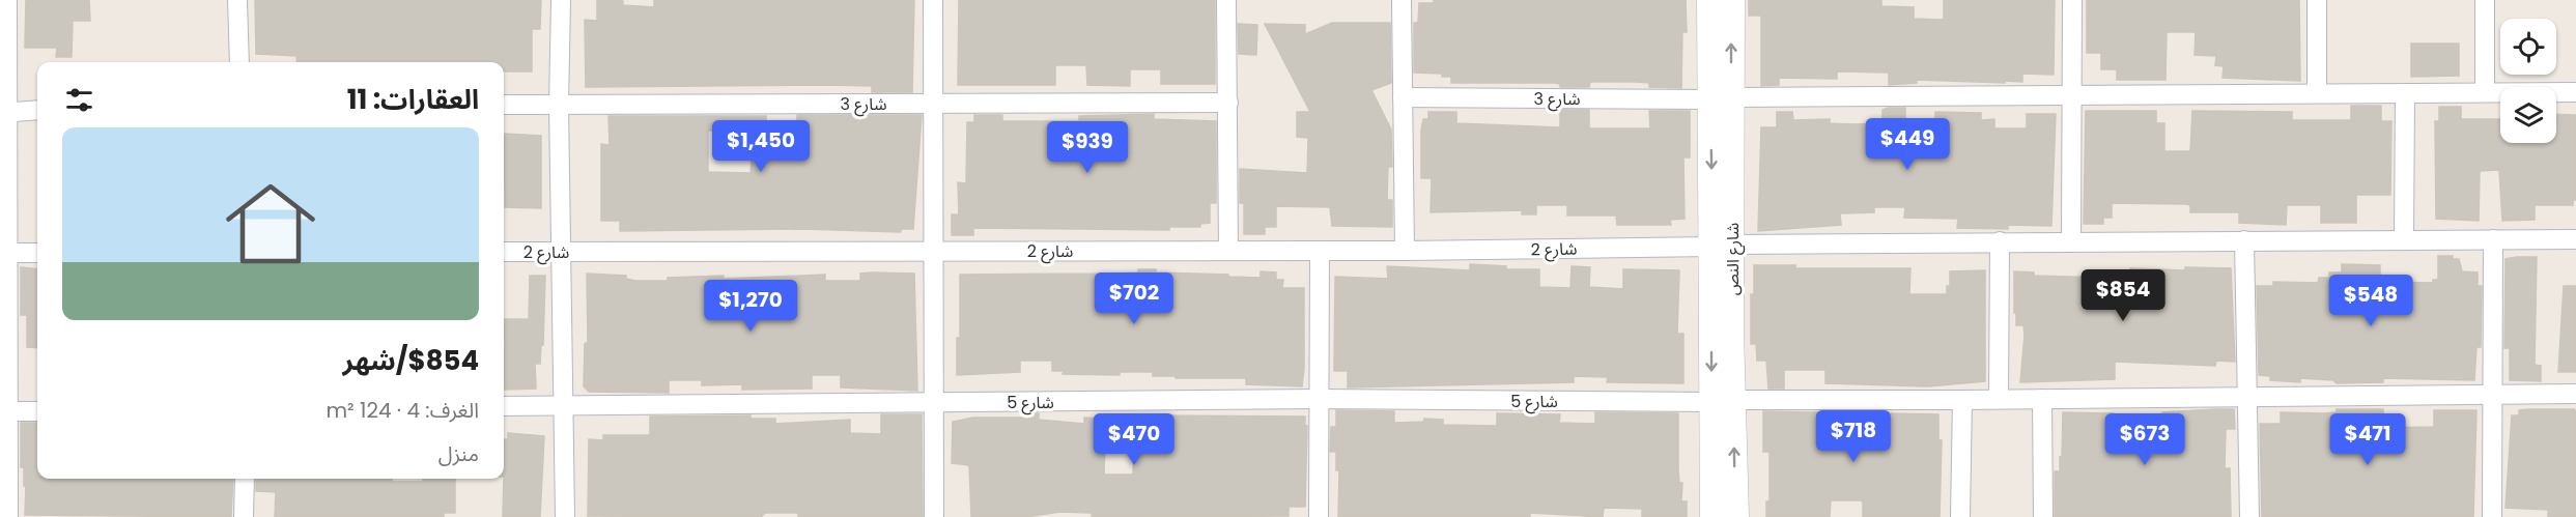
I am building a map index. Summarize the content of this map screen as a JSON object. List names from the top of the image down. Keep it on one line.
{"streets":{"main road":["شارع النص"],"street":["شارع 3","شارع 2","شارع 5"]},"crossings":[["شارع 3","شارع النص"],["شارع 2","شارع النص"],["شارع النص","شارع 5"]],"page":{"heading":"العقارات: 11","price":["$449","$1,450","$939","$854","$702","$548","$1,270","$718","$470","$673","$471"],"list":[{"name":"$854/شهر","note":"الغرف: 4 · 124 m² · منزل"}]}}
